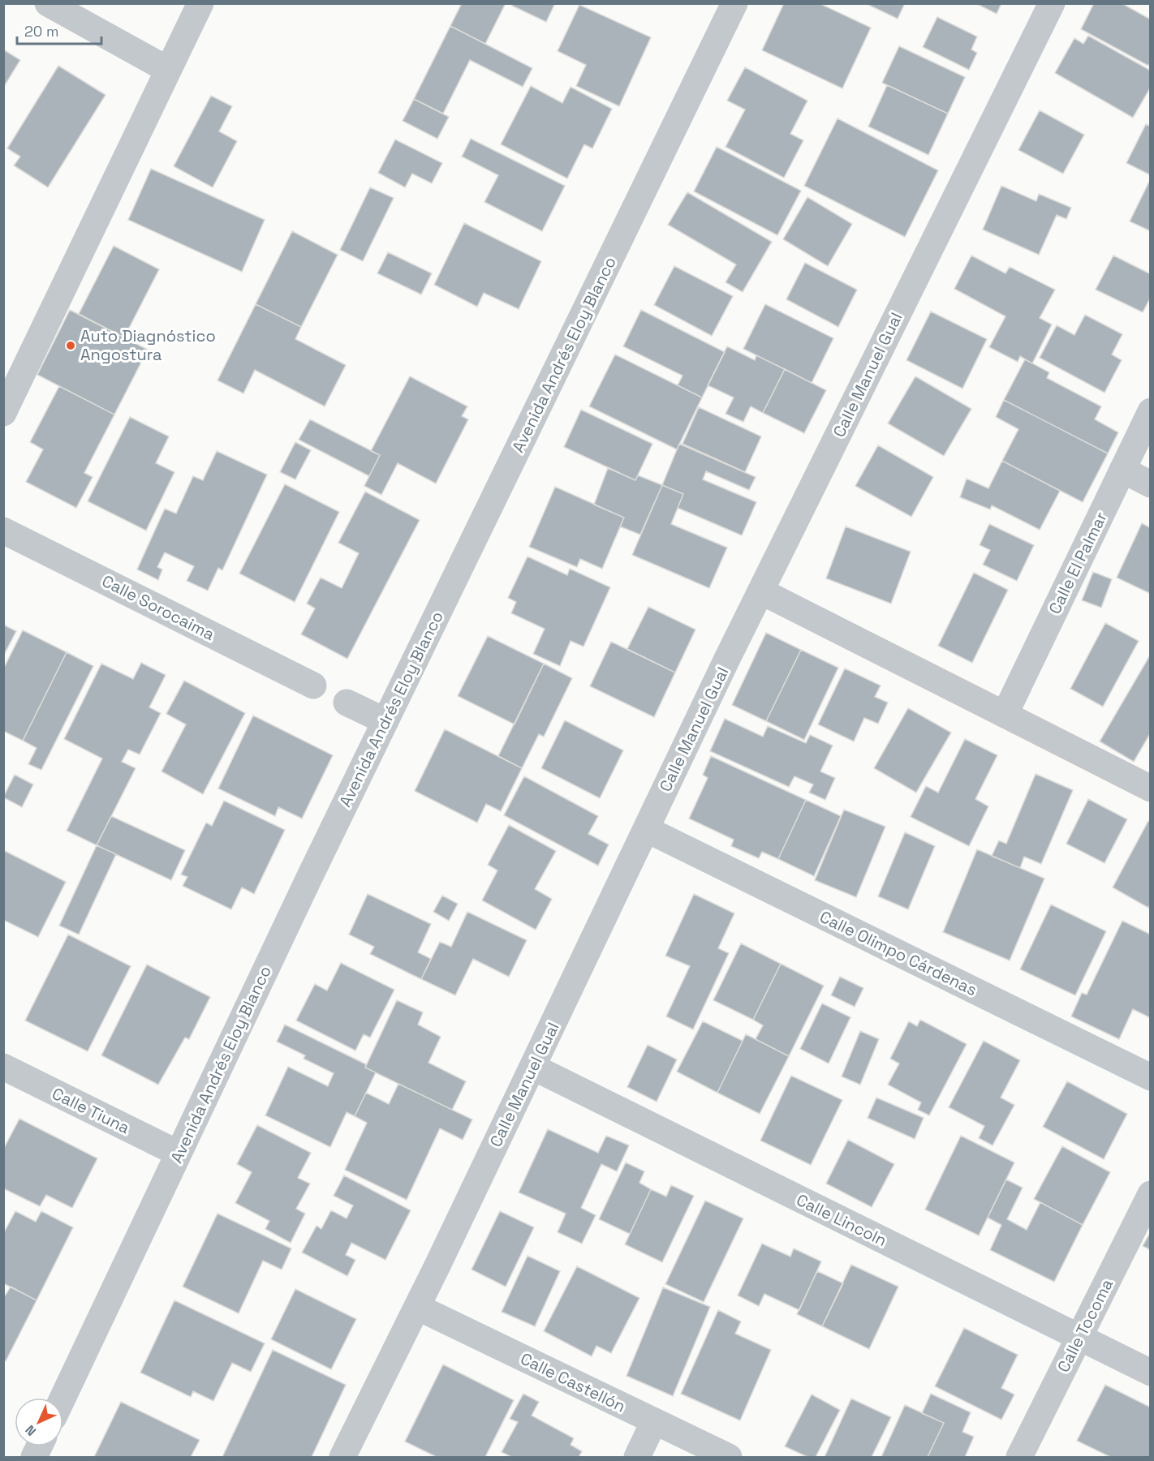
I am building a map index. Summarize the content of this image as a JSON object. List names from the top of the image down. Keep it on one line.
{"streets":{"street":["Avenida Andrés Eloy Blanco","Calle Manuel Gual","Calle El Palmar","Calle Sorocaima","Calle Olimpo Cárdenas","Calle Tiuna","Calle Lincoln","Calle Tocoma","Calle Castellón"]},"crossings":[["Avenida Andrés Eloy Blanco","Calle Tiuna"],["Calle Manuel Gual","Calle Olimpo Cárdenas"],["Calle Manuel Gual","Calle Lincoln"],["Calle Manuel Gual","Calle Castellón"],["Calle Lincoln","Calle Tocoma"]],"places":["Auto Diagnóstico Angostura"],"scale_bar":"20 m","north":"bottom left"}
